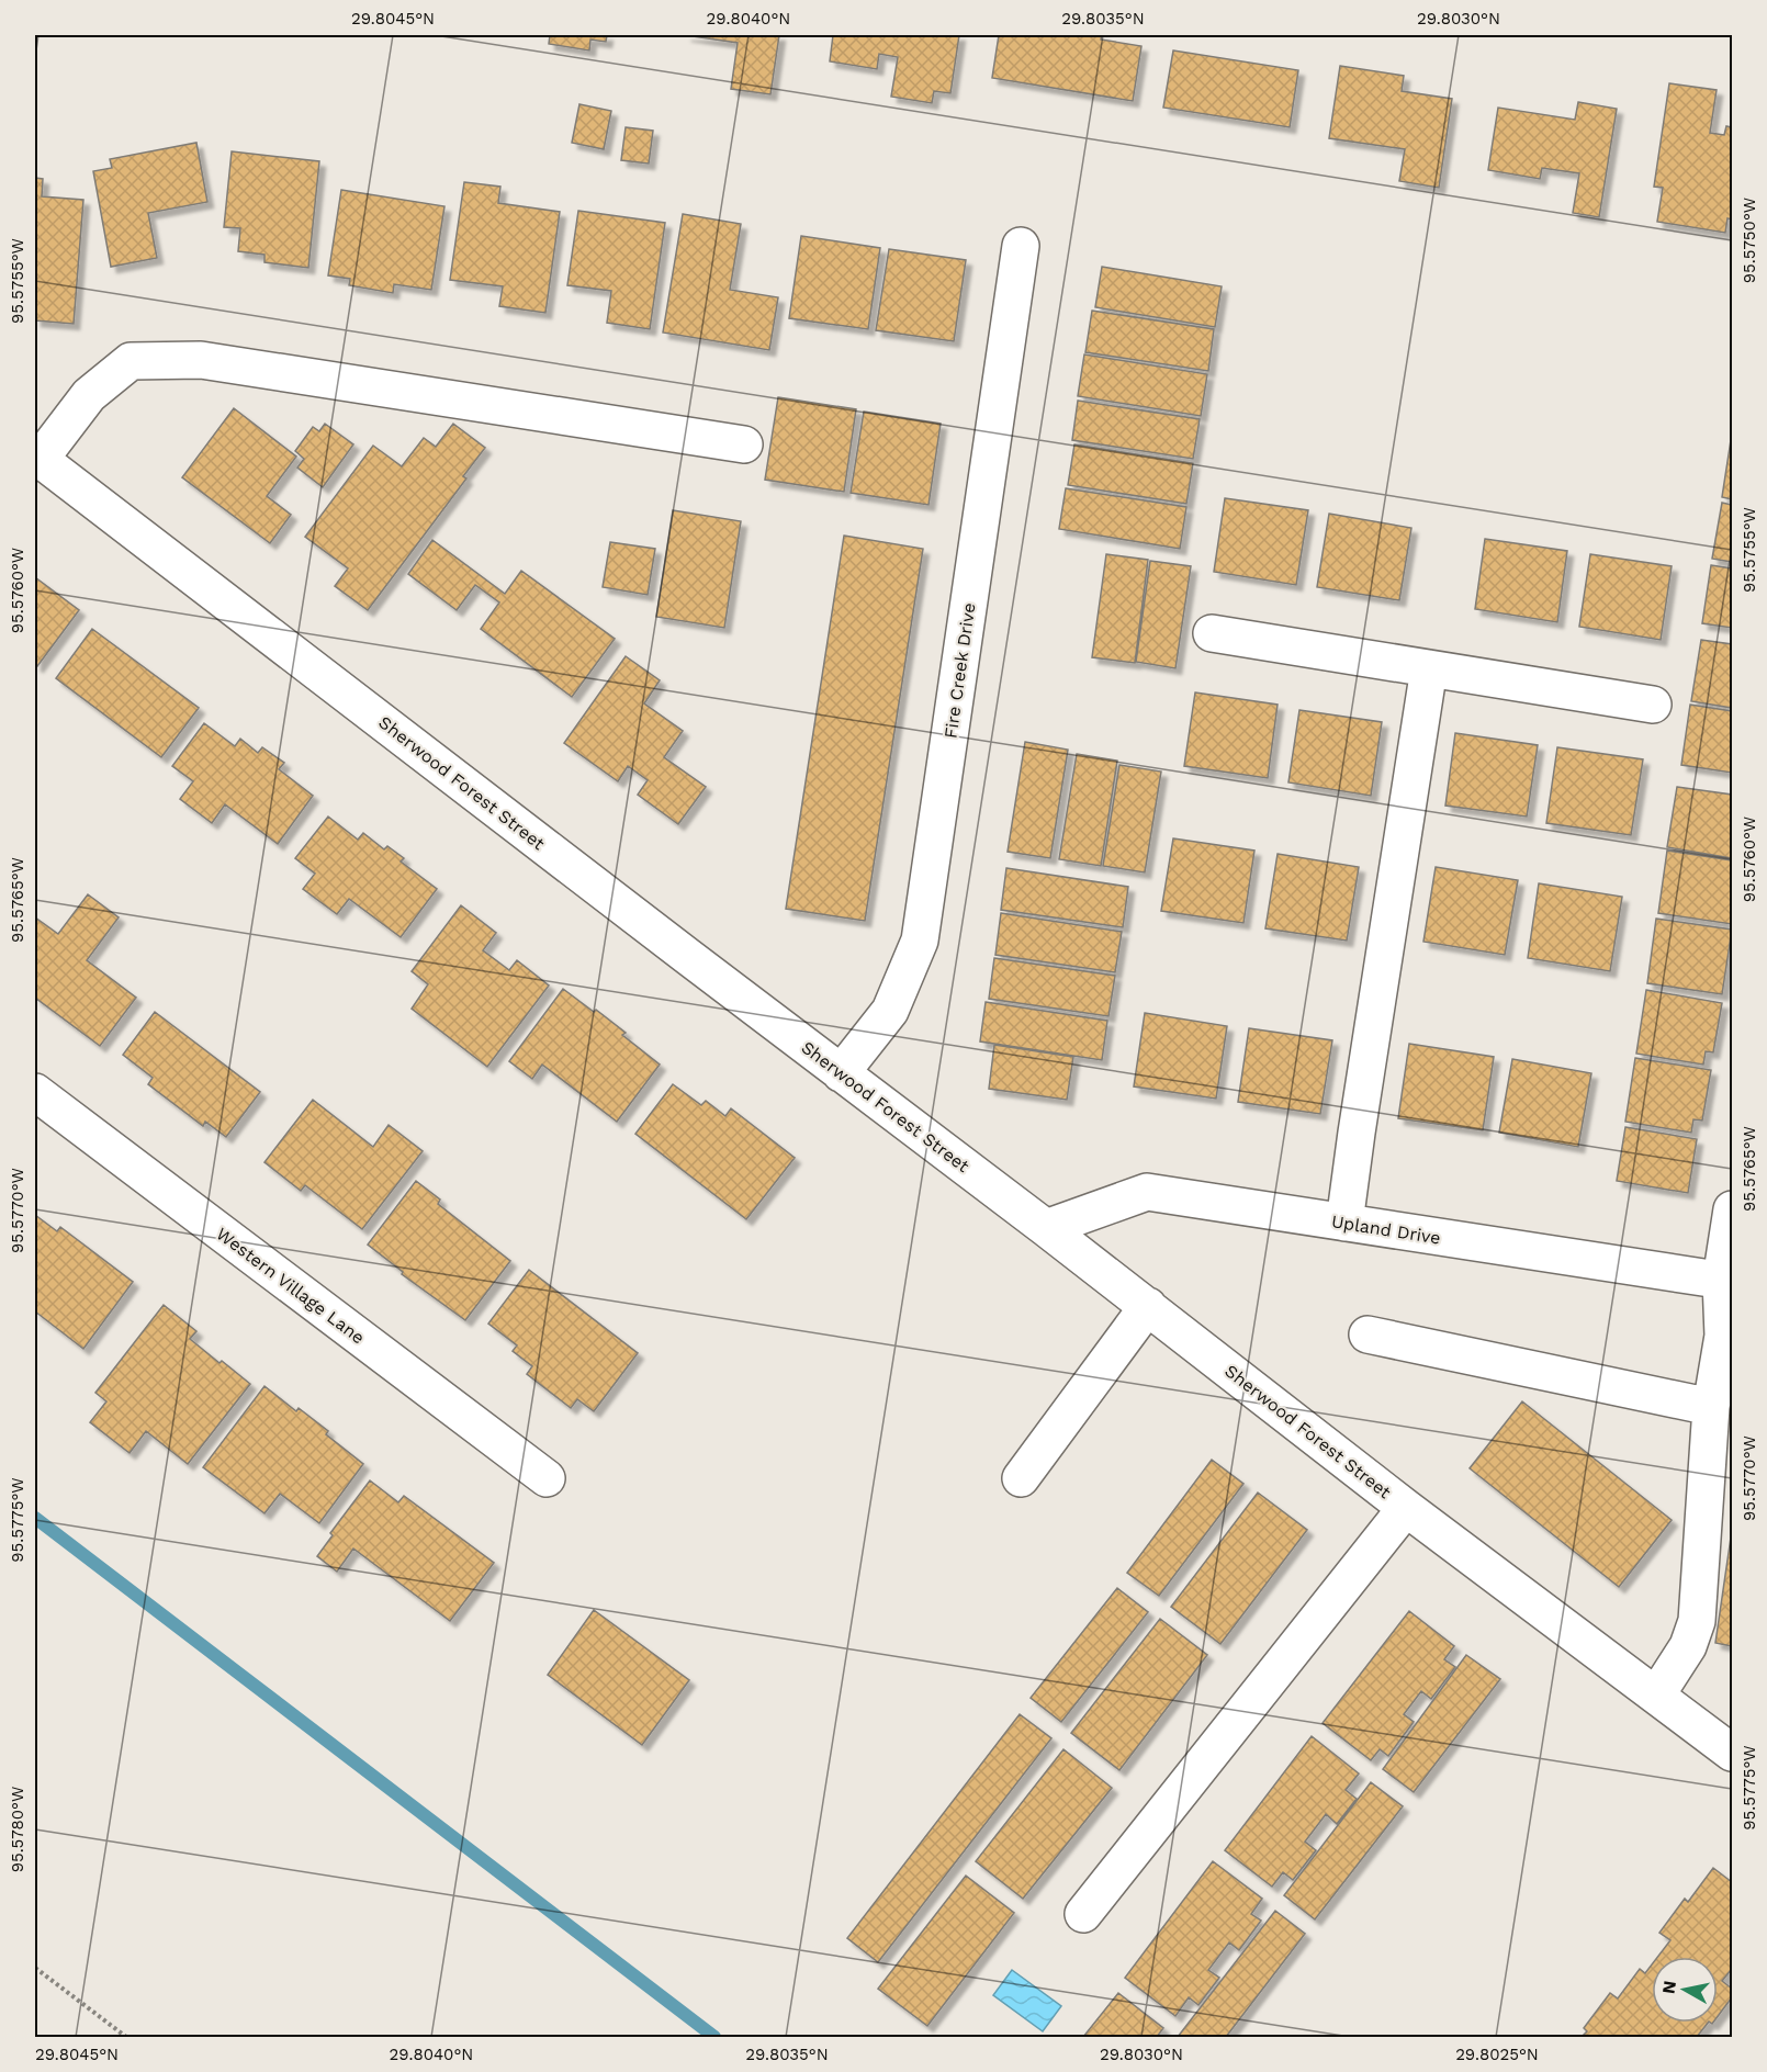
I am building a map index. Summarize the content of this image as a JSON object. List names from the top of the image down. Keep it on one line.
{"streets":{"street":["Fire Creek Drive","Sherwood Forest Street","Upland Drive","Western Village Lane"]},"crossings":[["Fire Creek Drive","Sherwood Forest Street"],["Sherwood Forest Street","Upland Drive"]],"north":"left","coordinates":["29.8045°N","29.8040°N","29.8035°N","29.8030°N","95.5750°W","95.5755°W","95.5760°W","95.5765°W","95.5770°W","95.5775°W","95.5780°W","29.8025°N"]}
